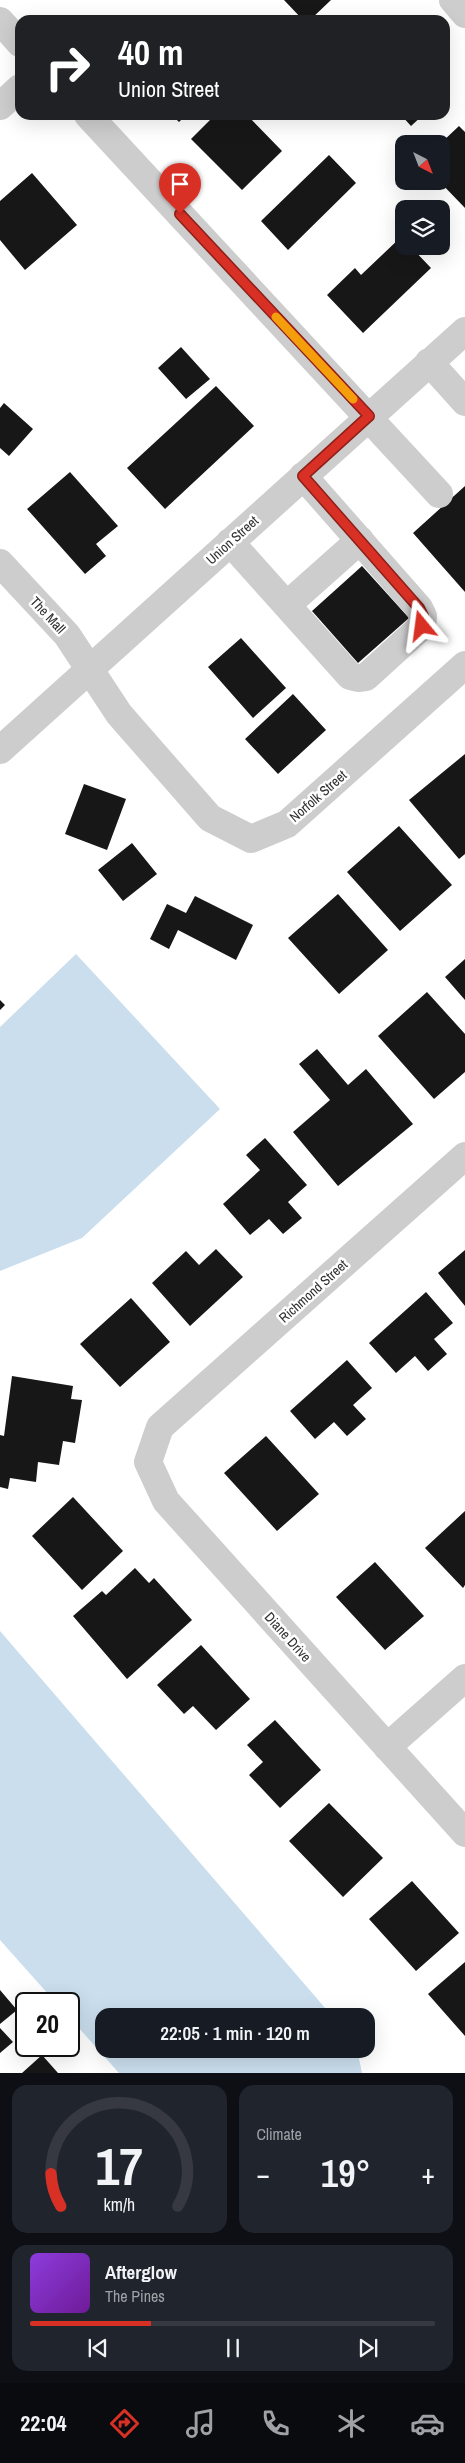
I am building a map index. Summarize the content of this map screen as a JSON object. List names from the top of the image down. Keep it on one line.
{"streets":{"street":["Union Street","The Mall","Norfolk Street","Richmond Street","Diane Drive"]},"crossings":[["Union Street","The Mall"],["Union Street","Norfolk Street"],["The Mall","Norfolk Street"],["Richmond Street","Diane Drive"]],"north":"bottom right","page":{"turn":["40 m","Union Street"],"limit":"20","trip":"22:05 · 1 min · 120 m","tile":"Climate","heat":["−","19°","+"],"song":["Afterglow","The Pines"],"tabs":"22:04","gauge":["17","km/h"]}}
